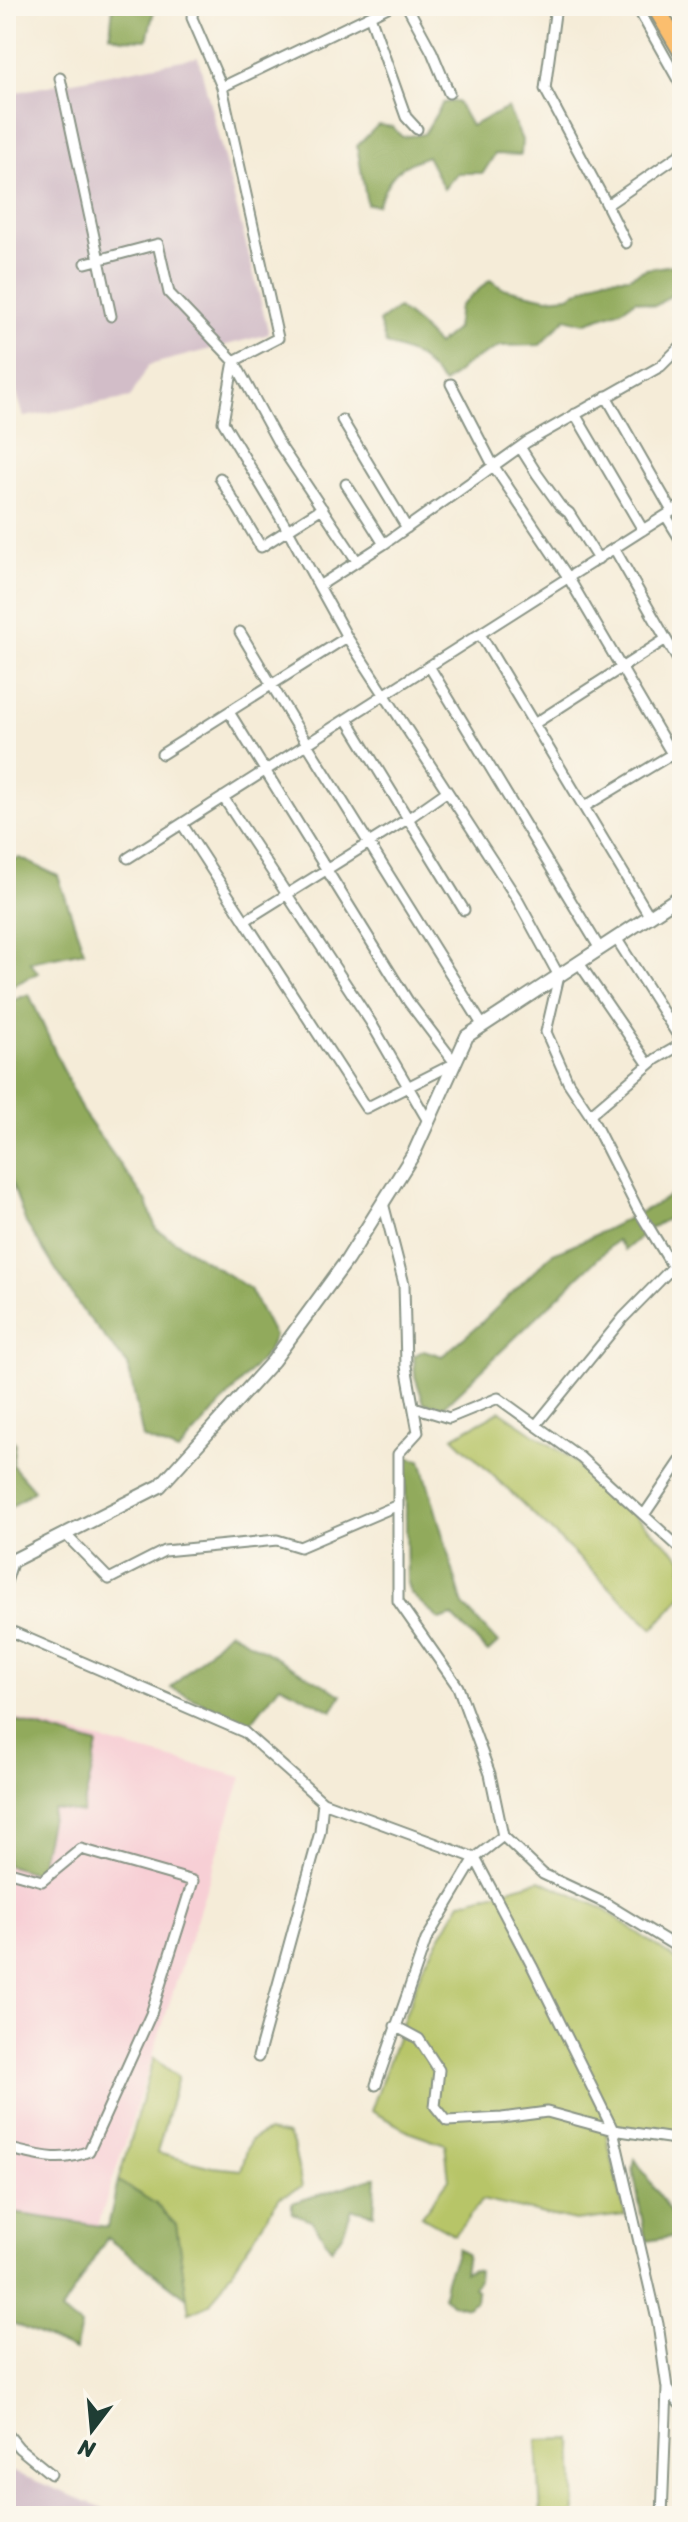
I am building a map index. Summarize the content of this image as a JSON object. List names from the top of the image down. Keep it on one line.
{"north":"bottom"}
